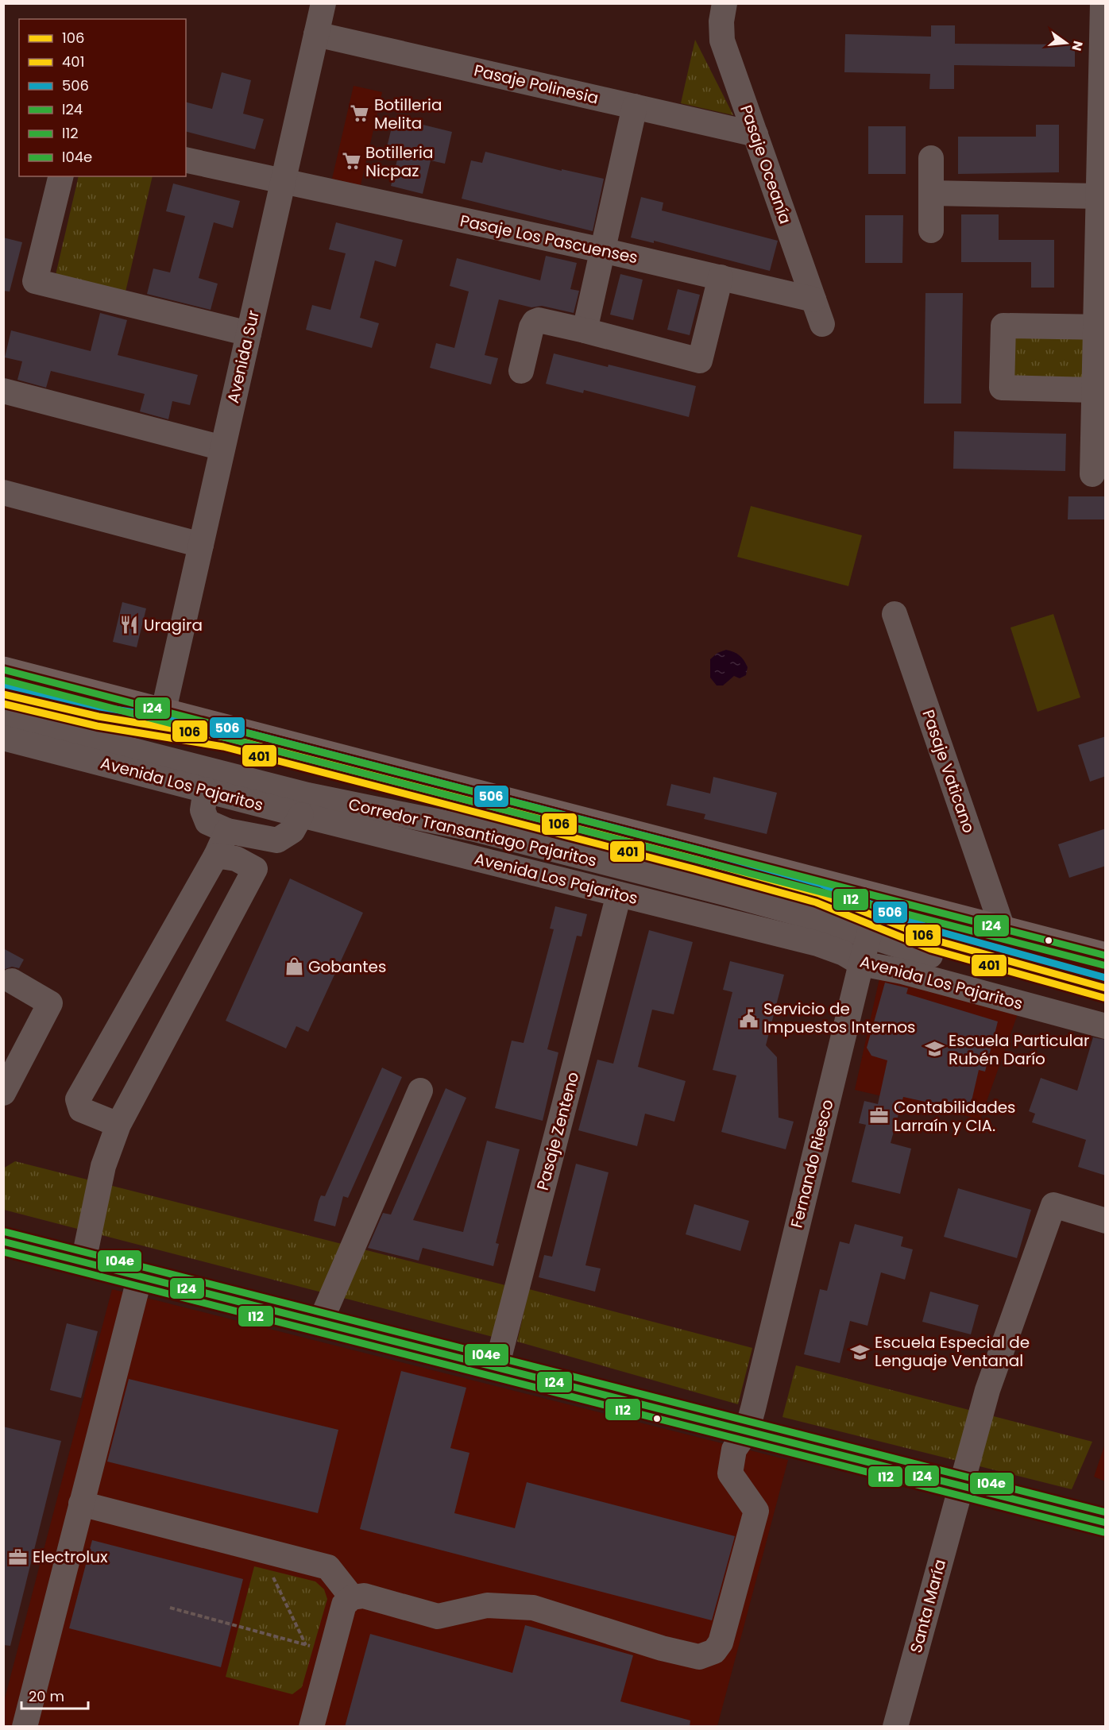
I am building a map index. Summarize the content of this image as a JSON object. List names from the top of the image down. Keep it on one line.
{"streets":{"street":["Pasaje Polinesia","Pasaje Oceanía","Pasaje Los Pascuenses","Avenida Sur","Pasaje Vaticano","Avenida Los Pajaritos","Corredor Transantiago Pajaritos","Pasaje Zenteno","Fernando Riesco","Santa María"]},"crossings":[["Pasaje Polinesia","Pasaje Oceanía"],["Pasaje Polinesia","Avenida Sur"],["Pasaje Oceanía","Pasaje Los Pascuenses"],["Pasaje Los Pascuenses","Avenida Sur"],["Avenida Los Pajaritos","Pasaje Zenteno"],["Avenida Los Pajaritos","Fernando Riesco"],["Corredor Transantiago Pajaritos","Fernando Riesco"]],"places":{"supermarket":["Botilleria Melita","Botilleria Nicpaz"],"restaurant":["Uragira"],"shop":["Gobantes"],"public building":["Servicio de Impuestos Internos"],"school or university":["Escuela Particular Rubén Darío","Escuela Especial de Lenguaje Ventanal"],"office":["Contabilidades Larraín y CIA.","Electrolux"]},"lines":["transit line I24","transit line I12","transit line 506","transit line 106","transit line 401","transit line I04e"],"legend":["106","401","506","I24","I12","I04e"],"scale_bar":"20 m","north":"right"}
